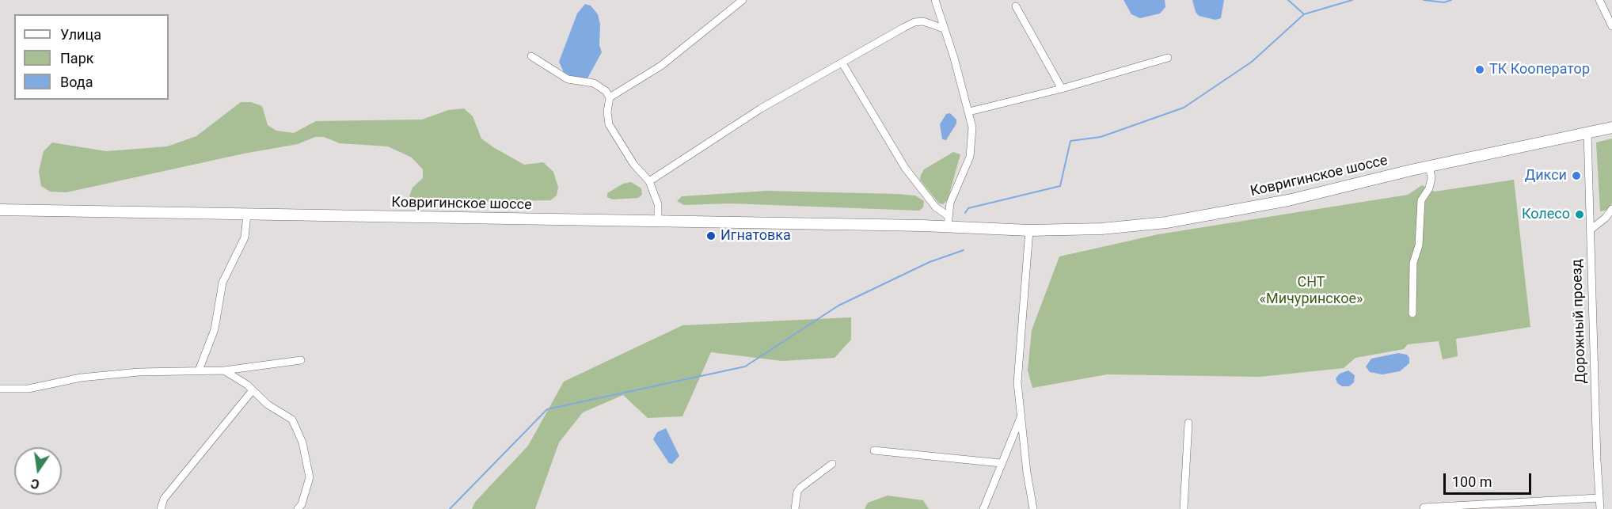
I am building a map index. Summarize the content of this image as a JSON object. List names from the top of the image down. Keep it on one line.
{"streets":{"main road":["Ковригинское шоссе"],"street":["Дорожный проезд"]},"crossings":[["Ковригинское шоссе","Дорожный проезд"]],"parks":["СНТ «Мичуринское»"],"places":["ТК Кооператор","Дикси","Колесо","Игнатовка"],"legend":["Улица","Парк","Вода"],"scale_bar":"100 m","north":"bottom"}
